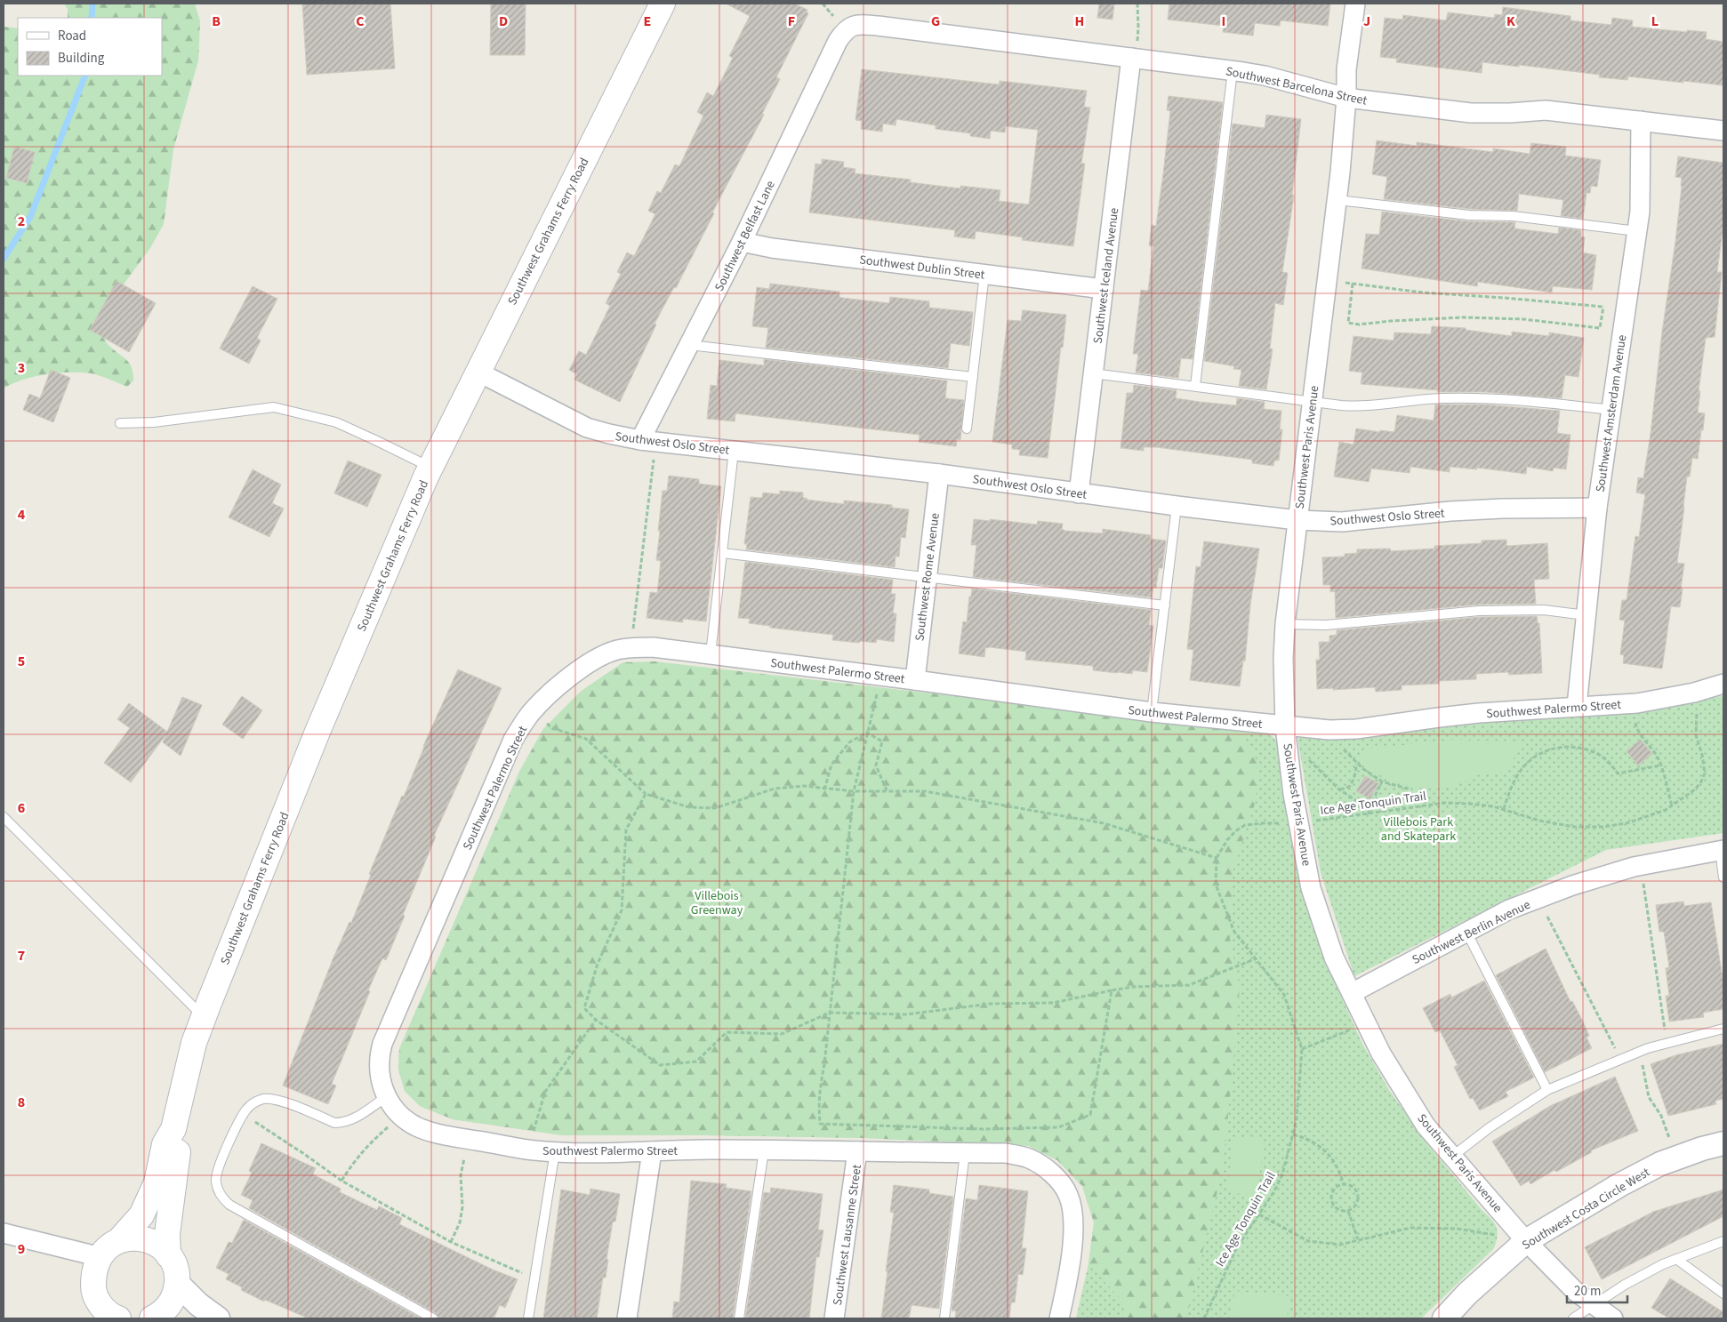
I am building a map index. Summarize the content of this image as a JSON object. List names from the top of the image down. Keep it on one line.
{"streets":{"main road":["Southwest Grahams Ferry Road"],"street":["Southwest Barcelona Street","Southwest Belfast Lane","Southwest Dublin Street","Southwest Iceland Avenue","Southwest Amsterdam Avenue","Southwest Oslo Street","Southwest Paris Avenue","Southwest Rome Avenue","Southwest Palermo Street","Southwest Berlin Avenue","Southwest Costa Circle West","Southwest Lausanne Street"],"path":["Ice Age Tonquin Trail"]},"crossings":[["Southwest Barcelona Street","Southwest Belfast Lane"],["Southwest Barcelona Street","Southwest Iceland Avenue"],["Southwest Barcelona Street","Southwest Amsterdam Avenue"],["Southwest Barcelona Street","Southwest Paris Avenue"],["Southwest Grahams Ferry Road","Southwest Oslo Street"],["Southwest Belfast Lane","Southwest Dublin Street"],["Southwest Belfast Lane","Southwest Oslo Street"],["Southwest Dublin Street","Southwest Iceland Avenue"],["Southwest Iceland Avenue","Southwest Oslo Street"],["Southwest Amsterdam Avenue","Southwest Oslo Street"],["Southwest Amsterdam Avenue","Southwest Palermo Street"],["Southwest Oslo Street","Southwest Paris Avenue"],["Southwest Oslo Street","Southwest Rome Avenue"],["Southwest Paris Avenue","Southwest Palermo Street"],["Southwest Paris Avenue","Ice Age Tonquin Trail"],["Southwest Paris Avenue","Southwest Berlin Avenue"],["Southwest Paris Avenue","Southwest Costa Circle West"],["Southwest Rome Avenue","Southwest Palermo Street"],["Southwest Palermo Street","Southwest Lausanne Street"]],"parks":["Villebois Park and Skatepark","Villebois Greenway"],"legend":["Road","Building"],"scale_bar":"20 m","grid":{"columns":["B","C","D","E","F","G","H","I","J","K","L"],"rows":["2","3","4","5","6","7","8","9"]}}
